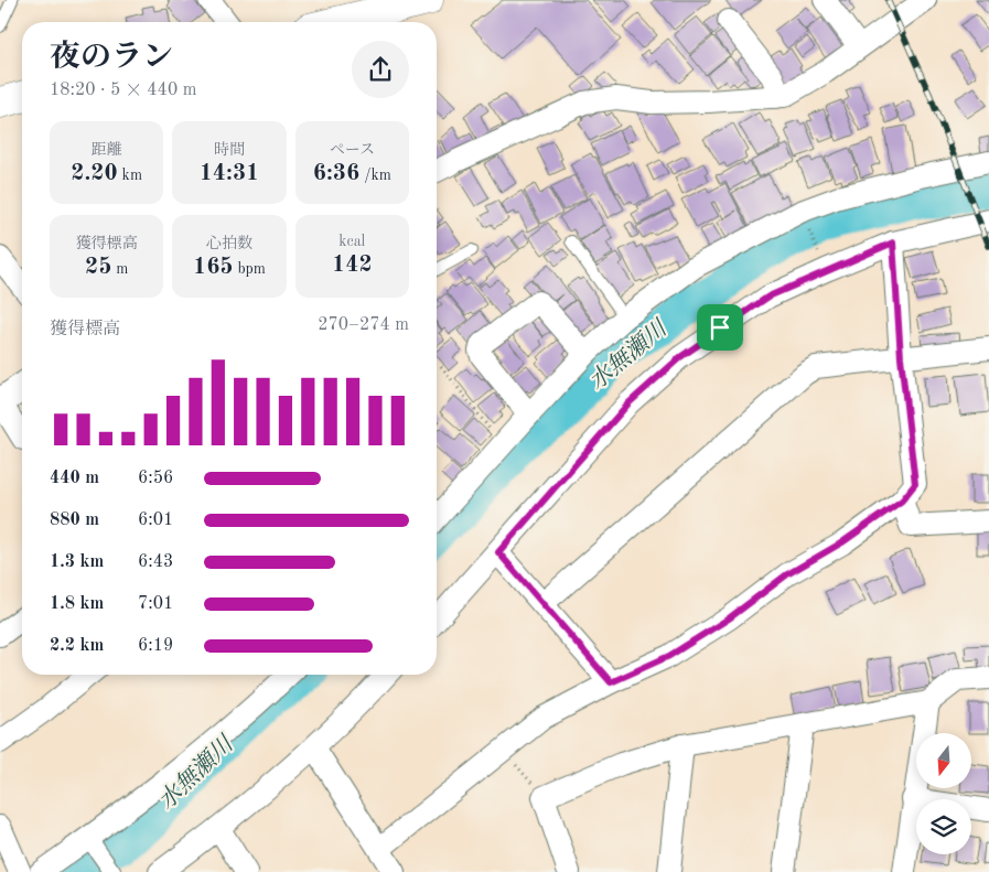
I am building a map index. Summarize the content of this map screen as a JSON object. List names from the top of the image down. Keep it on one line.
{"water":["水無瀬川"],"north":"bottom","page":{"heading":["夜のラン","18:20 · 5 × 440 m"],"stats":[["距離","2.20 km"],["時間","14:31"],["ペース","6:36 /km"],["獲得標高","25 m"],["心拍数","165 bpm"],["kcal","142"]],"chart":["獲得標高","270–274 m"],"list":[{"name":"440 m","note":"6:56"},{"name":"880 m","note":"6:01"},{"name":"1.3 km","note":"6:43"},{"name":"1.8 km","note":"7:01"},{"name":"2.2 km","note":"6:19"}]}}
